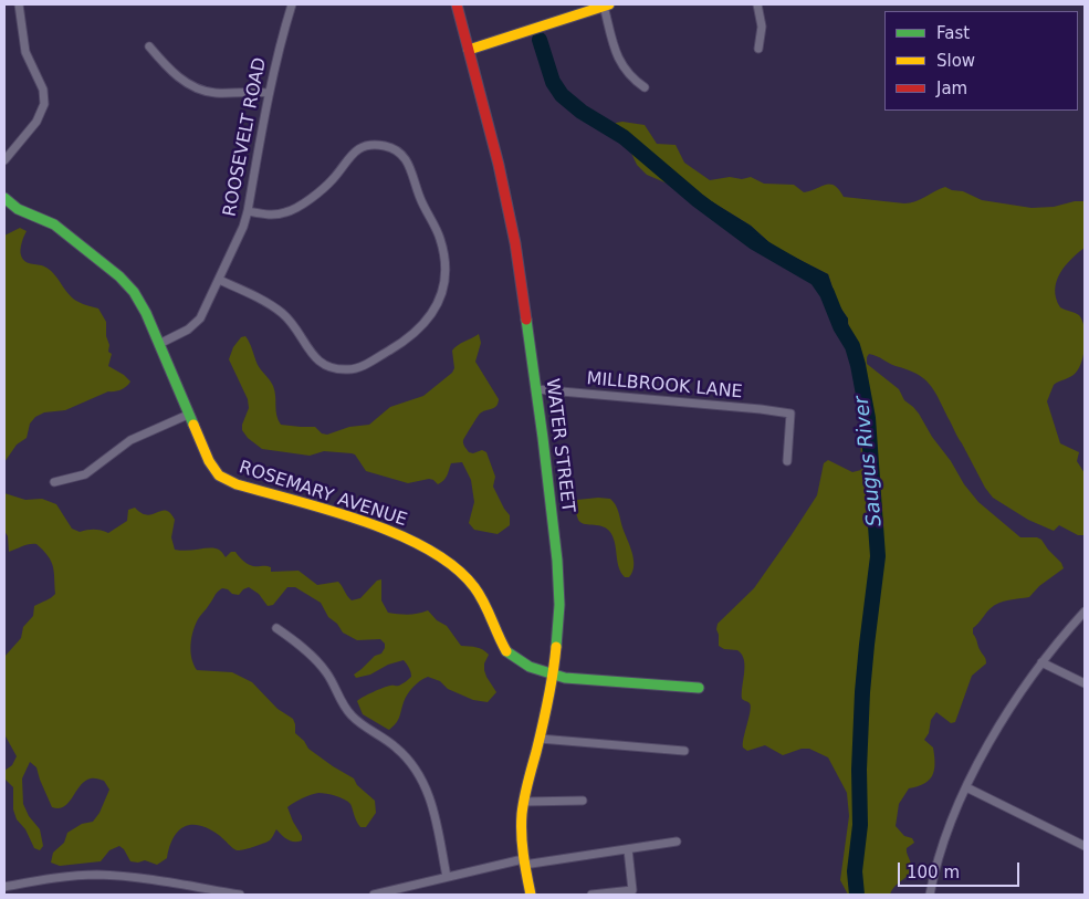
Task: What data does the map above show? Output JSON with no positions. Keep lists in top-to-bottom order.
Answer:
{
  "streets": {
    "main road": ["WATER STREET", "ROSEMARY AVENUE"],
    "street": ["ROOSEVELT ROAD", "MILLBROOK LANE"]
  },
  "crossings": [
    ["ROOSEVELT ROAD", "ROSEMARY AVENUE"],
    ["MILLBROOK LANE", "WATER STREET"],
    ["WATER STREET", "ROSEMARY AVENUE"]
  ],
  "water": ["Saugus River"],
  "legend": ["Fast", "Slow", "Jam"],
  "scale_bar": "100 m"
}
